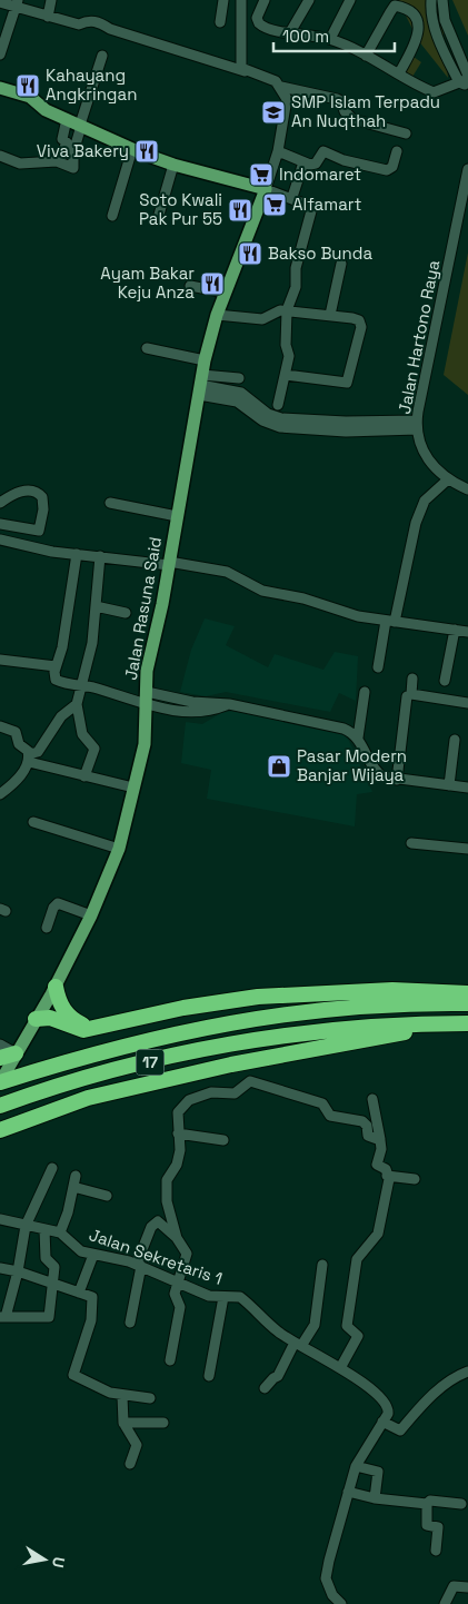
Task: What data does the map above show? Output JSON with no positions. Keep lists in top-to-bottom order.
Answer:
{
  "streets": {
    "highway": ["17"],
    "main road": ["Jalan Rasuna Said"],
    "street": ["Jalan Hartono Raya", "Jalan Sekretaris 1"]
  },
  "crossings": [
    ["Jalan Rasuna Said", "17"]
  ],
  "places": {
    "restaurant": [
      "Kahayang Angkringan",
      "Viva Bakery",
      "Soto Kwali Pak Pur 55",
      "Bakso Bunda",
      "Ayam Bakar Keju Anza"
    ],
    "school or university": ["SMP Islam Terpadu An Nuqthah"],
    "supermarket": ["Indomaret", "Alfamart"],
    "shop": ["Pasar Modern Banjar Wijaya"]
  },
  "scale_bar": "100 m",
  "north": "right"
}
